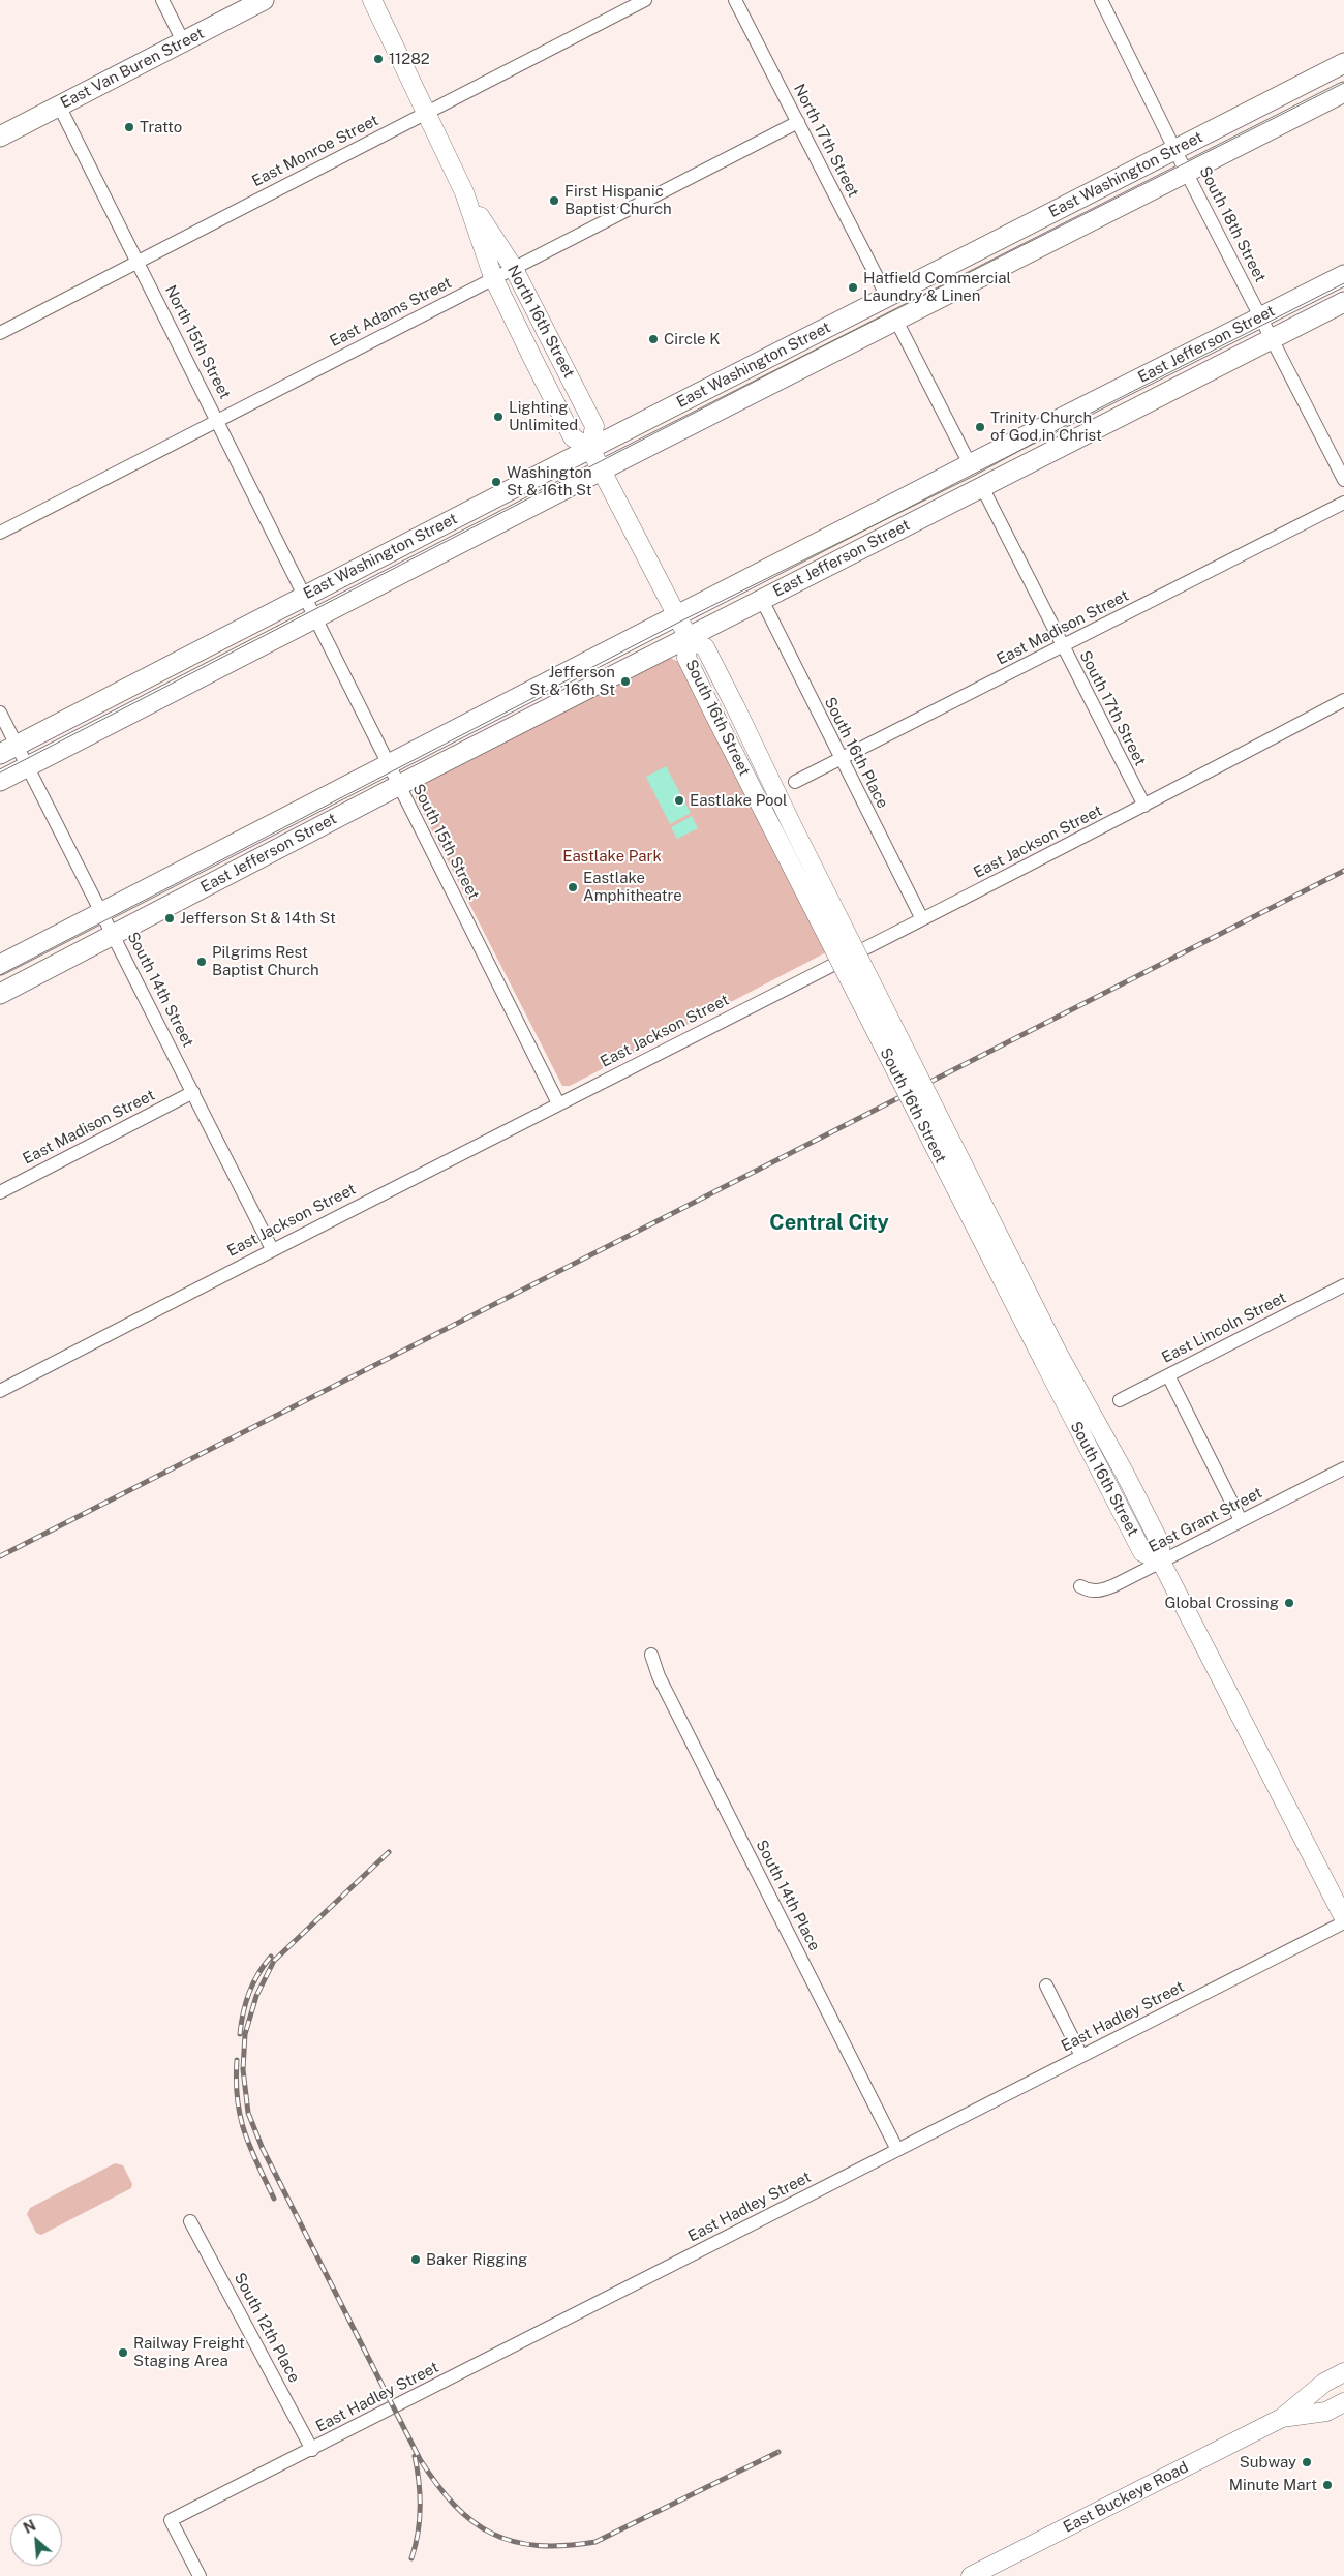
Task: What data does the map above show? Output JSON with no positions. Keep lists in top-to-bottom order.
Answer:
{
  "streets": {
    "main road": [
      "East Van Buren Street",
      "East Washington Street",
      "North 16th Street",
      "East Jefferson Street",
      "South 16th Street",
      "East Buckeye Road"
    ],
    "street": [
      "North 17th Street",
      "East Monroe Street",
      "South 18th Street",
      "East Adams Street",
      "North 15th Street",
      "East Madison Street",
      "South 17th Street",
      "South 16th Place",
      "South 15th Street",
      "East Jackson Street",
      "South 14th Street",
      "East Lincoln Street",
      "East Grant Street",
      "South 14th Place",
      "East Hadley Street",
      "South 12th Place"
    ]
  },
  "crossings": [
    ["East Van Buren Street", "North 15th Street"],
    ["North 17th Street", "East Washington Street"],
    ["North 17th Street", "East Adams Street"],
    ["East Monroe Street", "North 16th Street"],
    ["East Monroe Street", "North 15th Street"],
    ["East Washington Street", "South 18th Street"],
    ["East Washington Street", "North 16th Street"],
    ["East Washington Street", "North 15th Street"],
    ["East Washington Street", "South 16th Street"],
    ["East Washington Street", "South 15th Street"],
    ["East Washington Street", "South 14th Street"],
    ["South 18th Street", "East Jefferson Street"],
    ["East Adams Street", "North 16th Street"],
    ["East Adams Street", "North 15th Street"],
    ["North 16th Street", "South 16th Street"],
    ["North 15th Street", "South 15th Street"],
    ["East Jefferson Street", "South 17th Street"],
    ["East Jefferson Street", "South 16th Street"],
    ["East Jefferson Street", "South 16th Place"],
    ["East Jefferson Street", "South 15th Street"],
    ["East Jefferson Street", "South 14th Street"],
    ["East Madison Street", "South 17th Street"],
    ["East Madison Street", "South 16th Place"],
    ["East Madison Street", "South 14th Street"],
    ["South 17th Street", "East Jackson Street"],
    ["South 16th Street", "East Grant Street"],
    ["South 16th Place", "East Jackson Street"],
    ["South 15th Street", "East Jackson Street"],
    ["East Jackson Street", "South 14th Street"],
    ["South 14th Place", "East Hadley Street"],
    ["East Hadley Street", "South 12th Place"]
  ],
  "districts": ["Central City"],
  "parks": ["Eastlake Park"],
  "places": [
    "11282",
    "Tratto",
    "First Hispanic Baptist Church",
    "Hatfield Commercial Laundry & Linen",
    "Circle K",
    "Lighting Unlimited",
    "Trinity Church of God in Christ",
    "Washington St & 16th St",
    "Jefferson St & 16th St",
    "Eastlake Pool",
    "Eastlake Amphitheatre",
    "Jefferson St & 14th St",
    "Pilgrims Rest Baptist Church",
    "Global Crossing",
    "Baker Rigging",
    "Railway Freight Staging Area",
    "Subway",
    "Minute Mart"
  ],
  "north": "top left"
}
